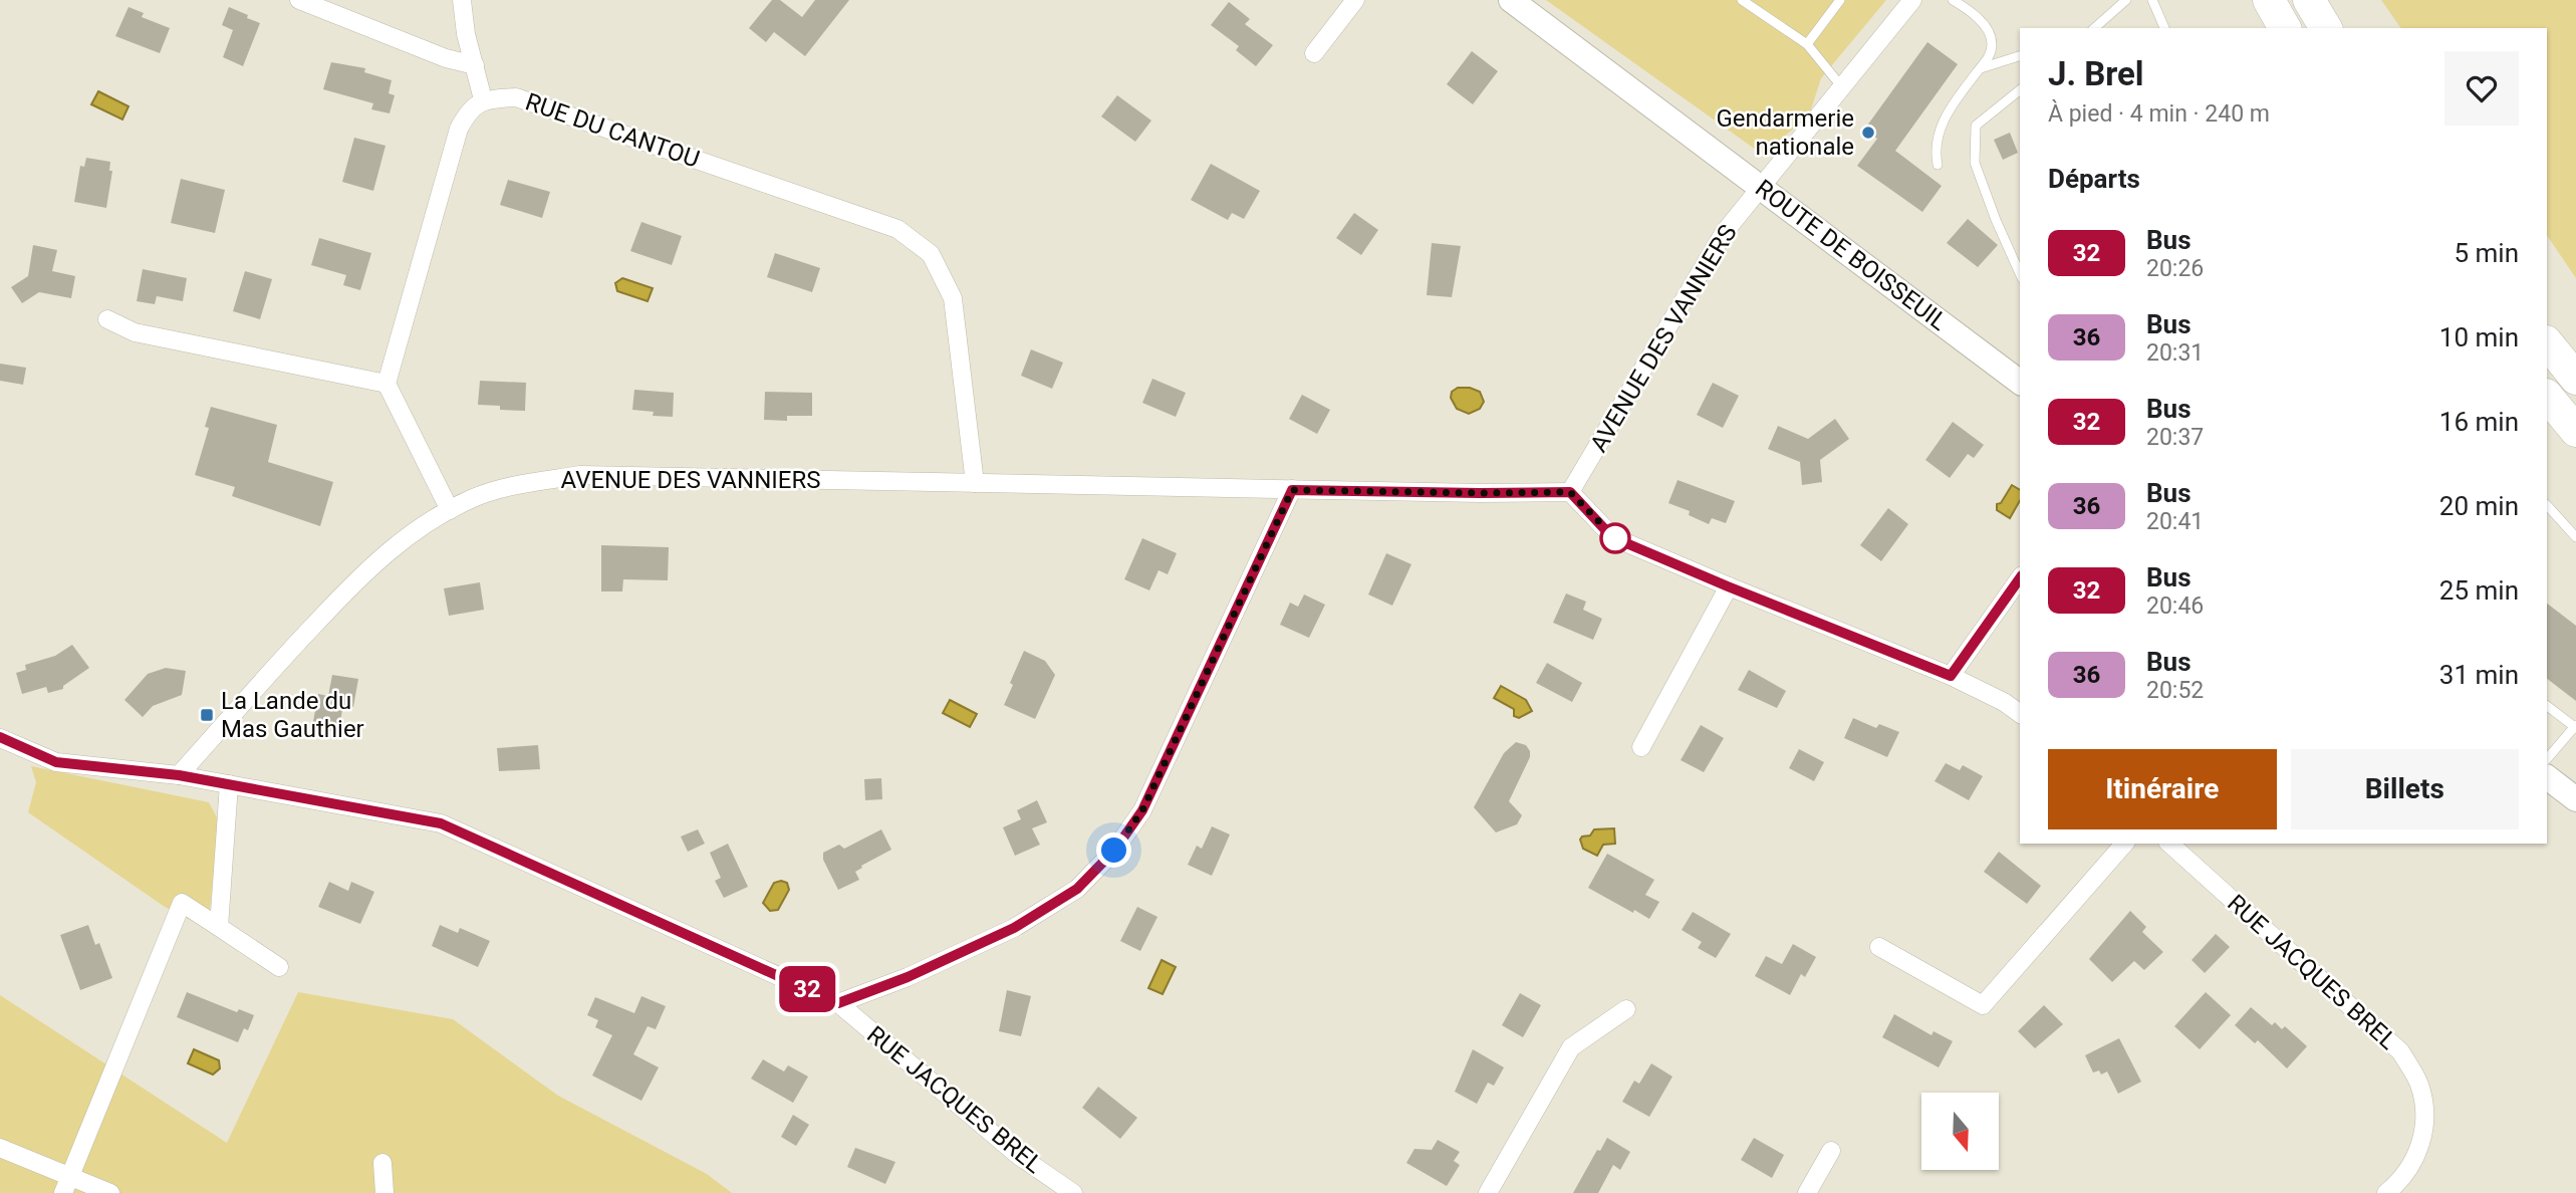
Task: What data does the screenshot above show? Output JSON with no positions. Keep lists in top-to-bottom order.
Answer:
{
  "streets": {
    "main road": ["ROUTE DE BOISSEUIL"],
    "street": ["RUE DU CANTOU", "AVENUE DES VANNIERS", "RUE JACQUES BREL"]
  },
  "crossings": [
    ["RUE DU CANTOU", "AVENUE DES VANNIERS"],
    ["ROUTE DE BOISSEUIL", "AVENUE DES VANNIERS"],
    ["AVENUE DES VANNIERS", "RUE JACQUES BREL"]
  ],
  "places": {
    "other": ["Gendarmerie nationale"],
    "transit": ["La Lande du Mas Gauthier"]
  },
  "lines": ["bus line 32"],
  "north": "bottom",
  "page": {
    "on_map": "32",
    "heading": [
      ["J. Brel", "À pied · 4 min · 240 m"],
      "Départs"
    ],
    "list": [
      {
        "mark": "32",
        "name": "Bus",
        "note": "20:26",
        "value": "5 min"
      },
      {
        "mark": "36",
        "name": "Bus",
        "note": "20:31",
        "value": "10 min"
      },
      {
        "mark": "32",
        "name": "Bus",
        "note": "20:37",
        "value": "16 min"
      },
      {
        "mark": "36",
        "name": "Bus",
        "note": "20:41",
        "value": "20 min"
      },
      {
        "mark": "32",
        "name": "Bus",
        "note": "20:46",
        "value": "25 min"
      },
      {
        "mark": "36",
        "name": "Bus",
        "note": "20:52",
        "value": "31 min"
      }
    ],
    "buttons": ["Itinéraire", "Billets"]
  }
}
